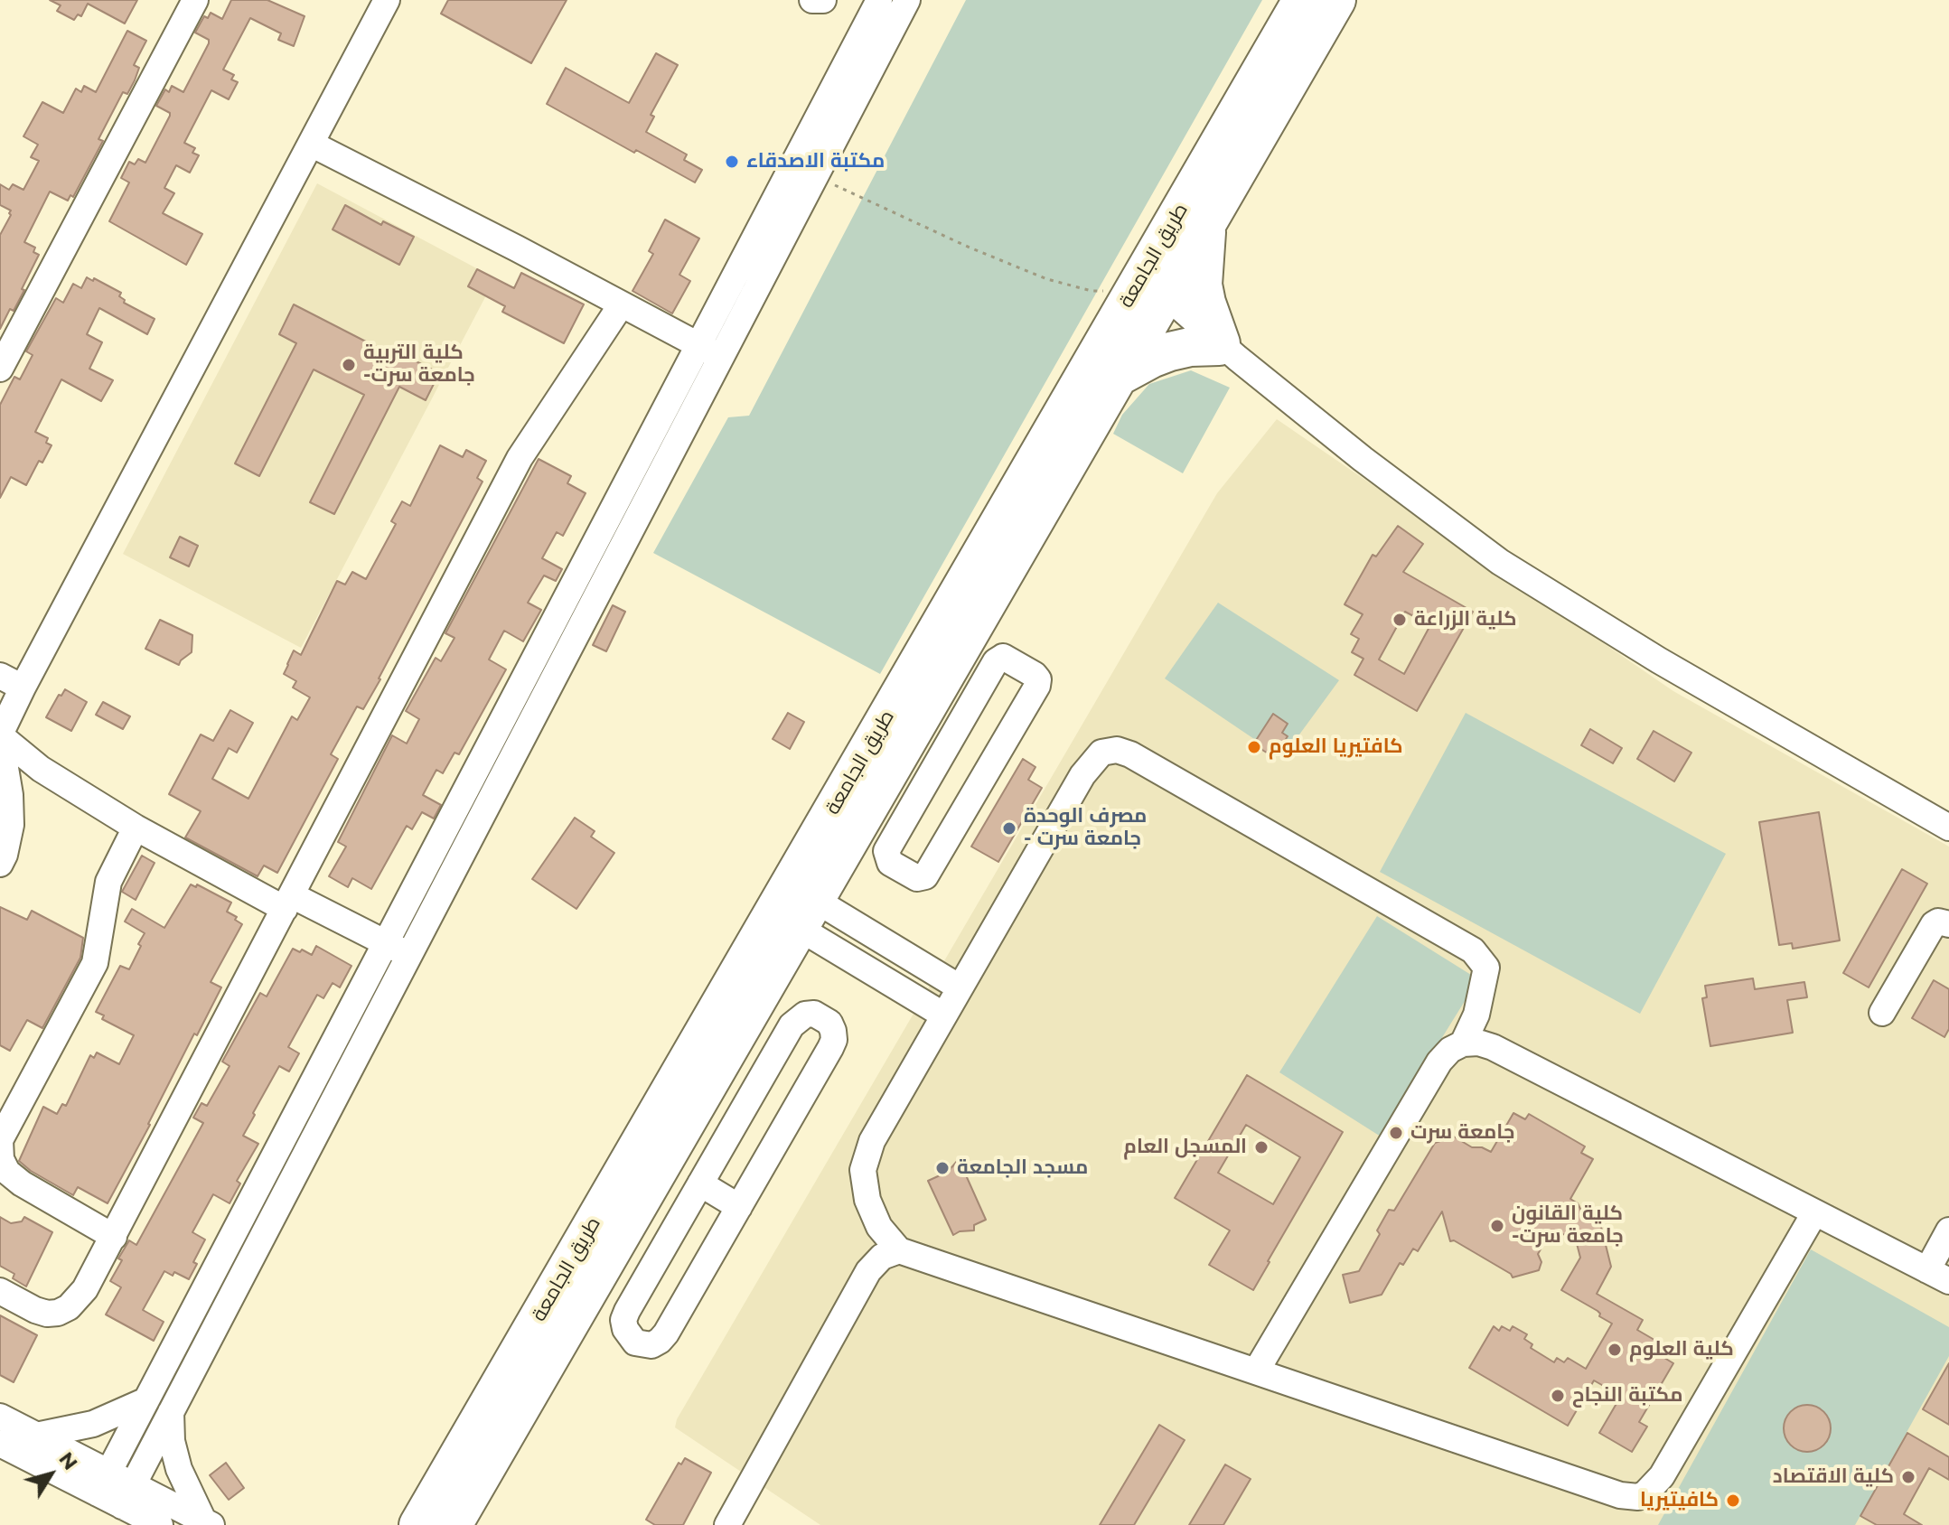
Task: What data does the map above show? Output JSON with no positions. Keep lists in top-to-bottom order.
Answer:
{
  "streets": {
    "highway": ["طريق الجامعة"]
  },
  "places": [
    "مكتبة الاصدقاء",
    "كلية التربية -جامعة سرت",
    "كلية الزراعة",
    "كافتيريا العلوم",
    "مصرف الوحدة - جامعة سرت",
    "جامعة سرت",
    "المسجل العام",
    "مسجد الجامعة",
    "كلية القانون -جامعة سرت",
    "كلية العلوم",
    "مكتبة النجاح",
    "كلية الاقتصاد",
    "كافيتيريا"
  ],
  "north": "top right"
}
